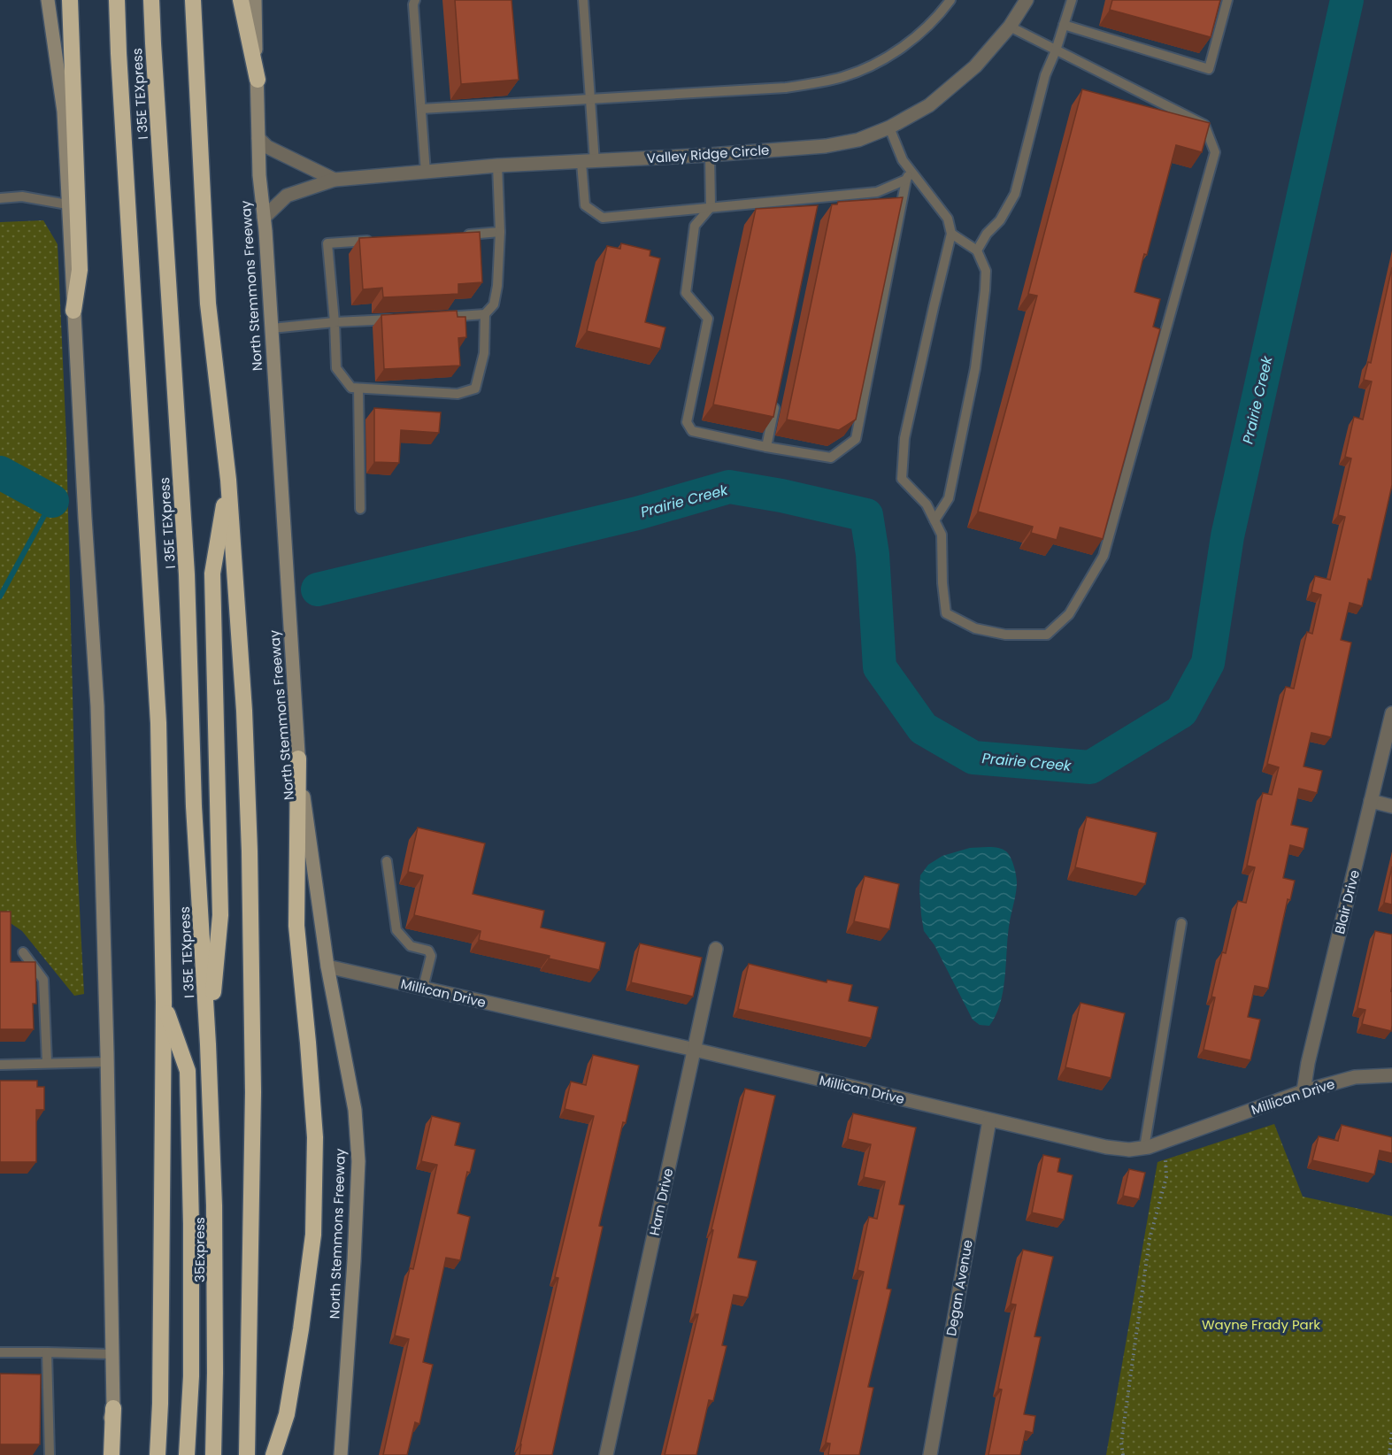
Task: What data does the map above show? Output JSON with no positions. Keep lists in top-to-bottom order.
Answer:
{
  "streets": {
    "highway": ["I 35E TEXpress", "35Express"],
    "main road": ["North Stemmons Freeway"],
    "street": [
      "Valley Ridge Circle",
      "Blair Drive",
      "Millican Drive",
      "Harn Drive",
      "Degan Avenue"
    ]
  },
  "crossings": [
    ["I 35E TEXpress", "35Express"],
    ["Valley Ridge Circle", "North Stemmons Freeway"],
    ["North Stemmons Freeway", "Millican Drive"],
    ["Blair Drive", "Millican Drive"],
    ["Millican Drive", "Harn Drive"],
    ["Millican Drive", "Degan Avenue"]
  ],
  "water": ["Prairie Creek"],
  "parks": ["Wayne Frady Park"]
}
